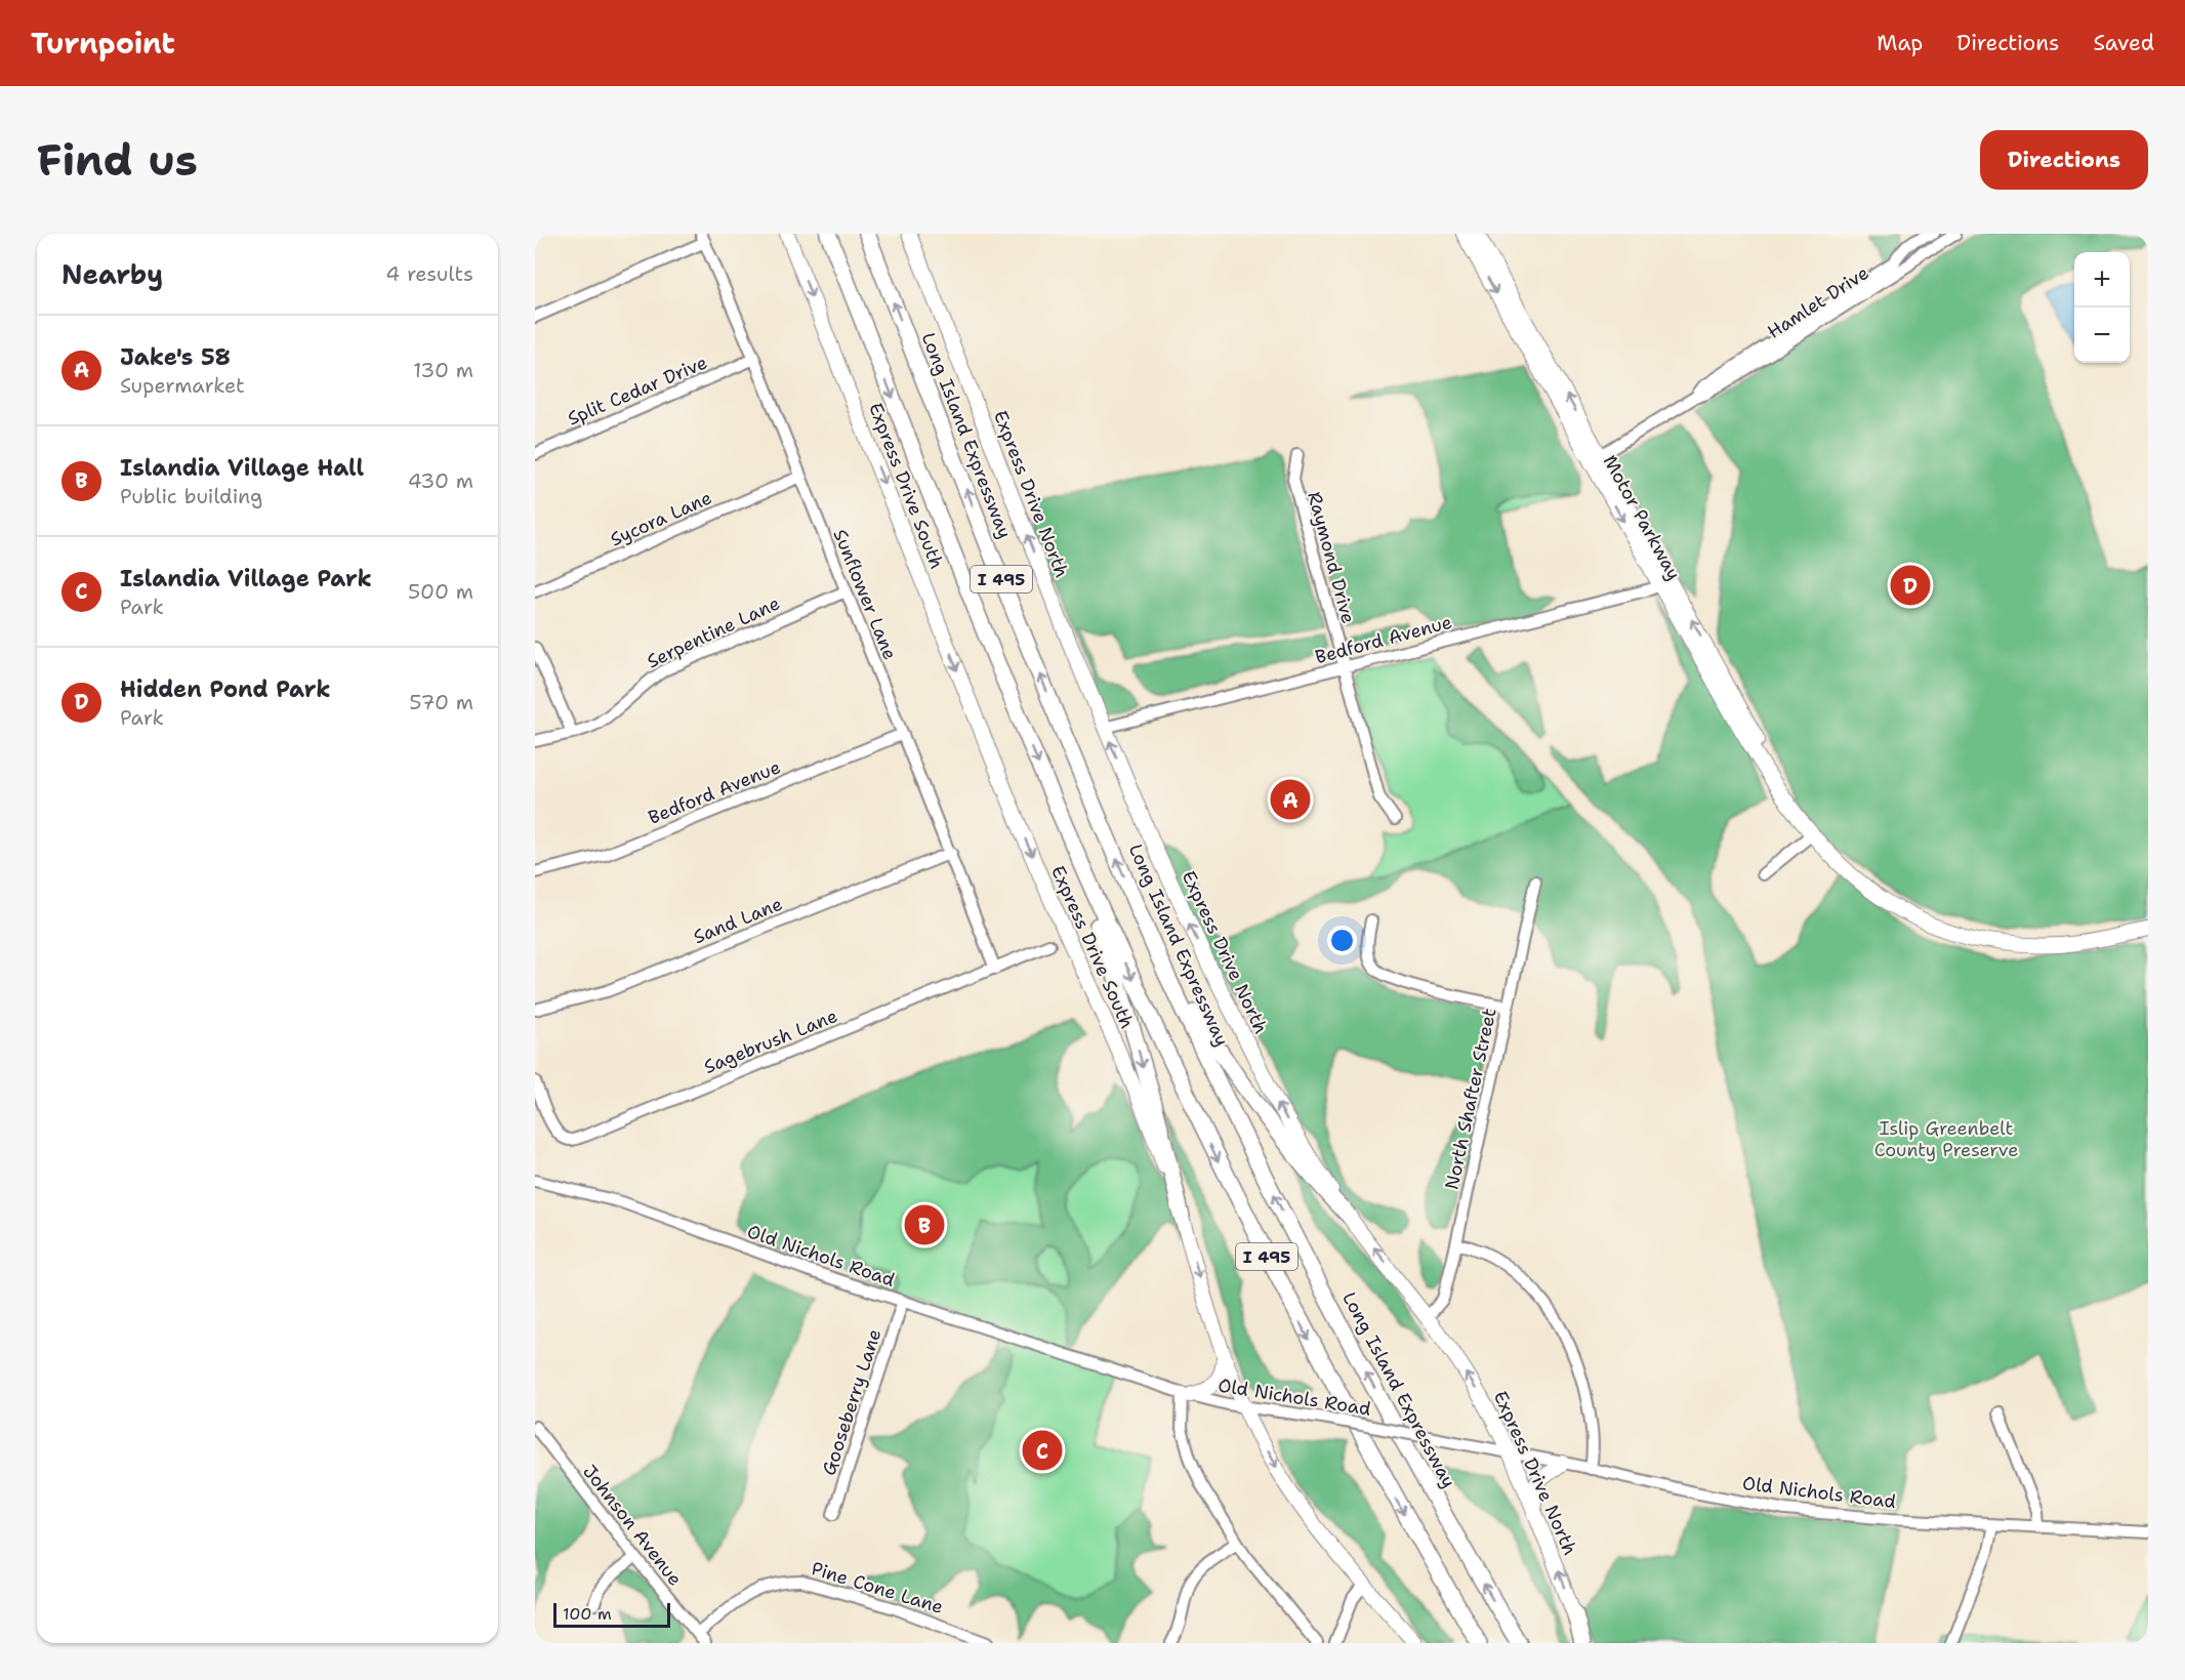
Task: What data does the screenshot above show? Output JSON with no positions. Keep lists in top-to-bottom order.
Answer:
{
  "streets": {
    "highway": ["Long Island Expressway", "I 495"],
    "main road": ["Express Drive South", "Express Drive North", "Motor Parkway"],
    "street": [
      "Hamlet Drive",
      "Split Cedar Drive",
      "Sycora Lane",
      "Raymond Drive",
      "Sunflower Lane",
      "Serpentine Lane",
      "Bedford Avenue",
      "Sand Lane",
      "Sagebrush Lane",
      "North Shafter Street",
      "Old Nichols Road",
      "Gooseberry Lane",
      "Johnson Avenue",
      "Pine Cone Lane"
    ]
  },
  "crossings": [
    ["Hamlet Drive", "Motor Parkway"],
    ["Split Cedar Drive", "Sunflower Lane"],
    ["Express Drive South", "Old Nichols Road"],
    ["Express Drive North", "Bedford Avenue"],
    ["Express Drive North", "North Shafter Street"],
    ["Express Drive North", "Old Nichols Road"],
    ["Motor Parkway", "Bedford Avenue"],
    ["Sycora Lane", "Sunflower Lane"],
    ["Raymond Drive", "Bedford Avenue"],
    ["Sunflower Lane", "Serpentine Lane"],
    ["Sunflower Lane", "Bedford Avenue"],
    ["Sunflower Lane", "Sand Lane"],
    ["Sunflower Lane", "Sagebrush Lane"],
    ["Old Nichols Road", "Gooseberry Lane"],
    ["Johnson Avenue", "Pine Cone Lane"]
  ],
  "one_way": ["Express Drive South", "Express Drive North"],
  "parks": ["Islip Greenbelt County Preserve"],
  "scale_bar": "100 m",
  "page": {
    "header": "Turnpoint",
    "nav": ["Map", "Directions", "Saved"],
    "buttons": "Directions",
    "title": "Find us",
    "heading": ["Nearby", "4 results"],
    "map_buttons": ["+", "−"],
    "list": [
      {
        "mark": "A",
        "name": "Jake's 58",
        "note": "Supermarket",
        "value": "130 m"
      },
      {
        "mark": "B",
        "name": "Islandia Village Hall",
        "note": "Public building",
        "value": "430 m"
      },
      {
        "mark": "C",
        "name": "Islandia Village Park",
        "note": "Park",
        "value": "500 m"
      },
      {
        "mark": "D",
        "name": "Hidden Pond Park",
        "note": "Park",
        "value": "570 m"
      }
    ],
    "pins": [
      "D",
      "A",
      "B",
      "C"
    ],
    "scale": "100 m"
  }
}
